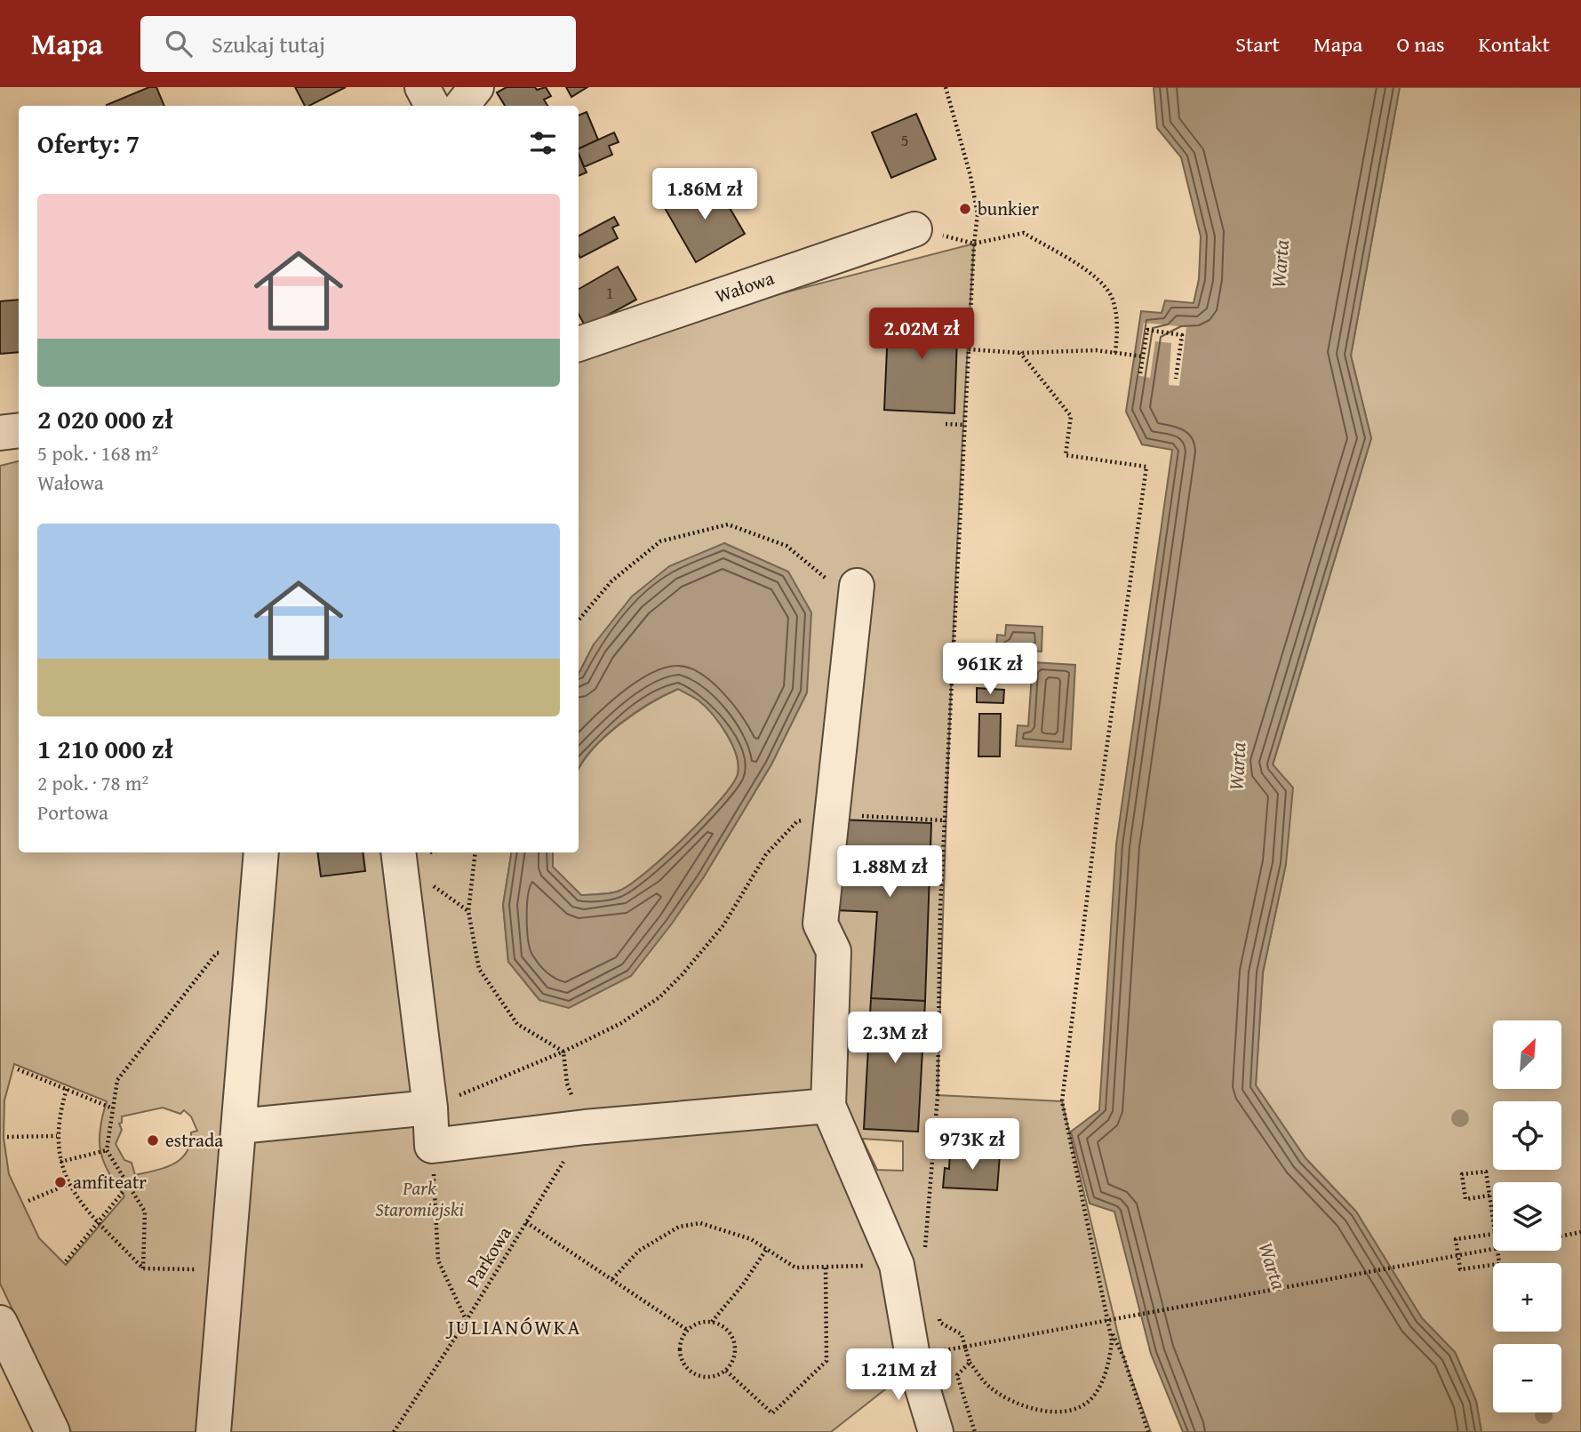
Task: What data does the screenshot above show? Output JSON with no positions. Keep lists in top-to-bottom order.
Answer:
{
  "streets": {
    "street": ["Wałowa"],
    "path": ["Parkowa"]
  },
  "districts": ["JULIANÓWKA"],
  "water": ["Warta"],
  "parks": ["Park Staromiejski"],
  "places": ["bunkier", "estrada", "amfiteatr"],
  "house_numbers": ["5", "1"],
  "north": "top right",
  "page": {
    "header": "Mapa",
    "search": "Szukaj tutaj",
    "nav": [
      "Start",
      "Mapa",
      "O nas",
      "Kontakt"
    ],
    "heading": "Oferty: 7",
    "price": [
      "1.86M zł",
      "2.02M zł",
      "961K zł",
      "1.88M zł",
      "2.3M zł",
      "973K zł",
      "1.21M zł"
    ],
    "list": [
      {
        "name": "2 020 000 zł",
        "note": "5 pok. · 168 m² · Wałowa"
      },
      {
        "name": "1 210 000 zł",
        "note": "2 pok. · 78 m² · Portowa"
      }
    ],
    "map_buttons": ["+", "−"]
  }
}
